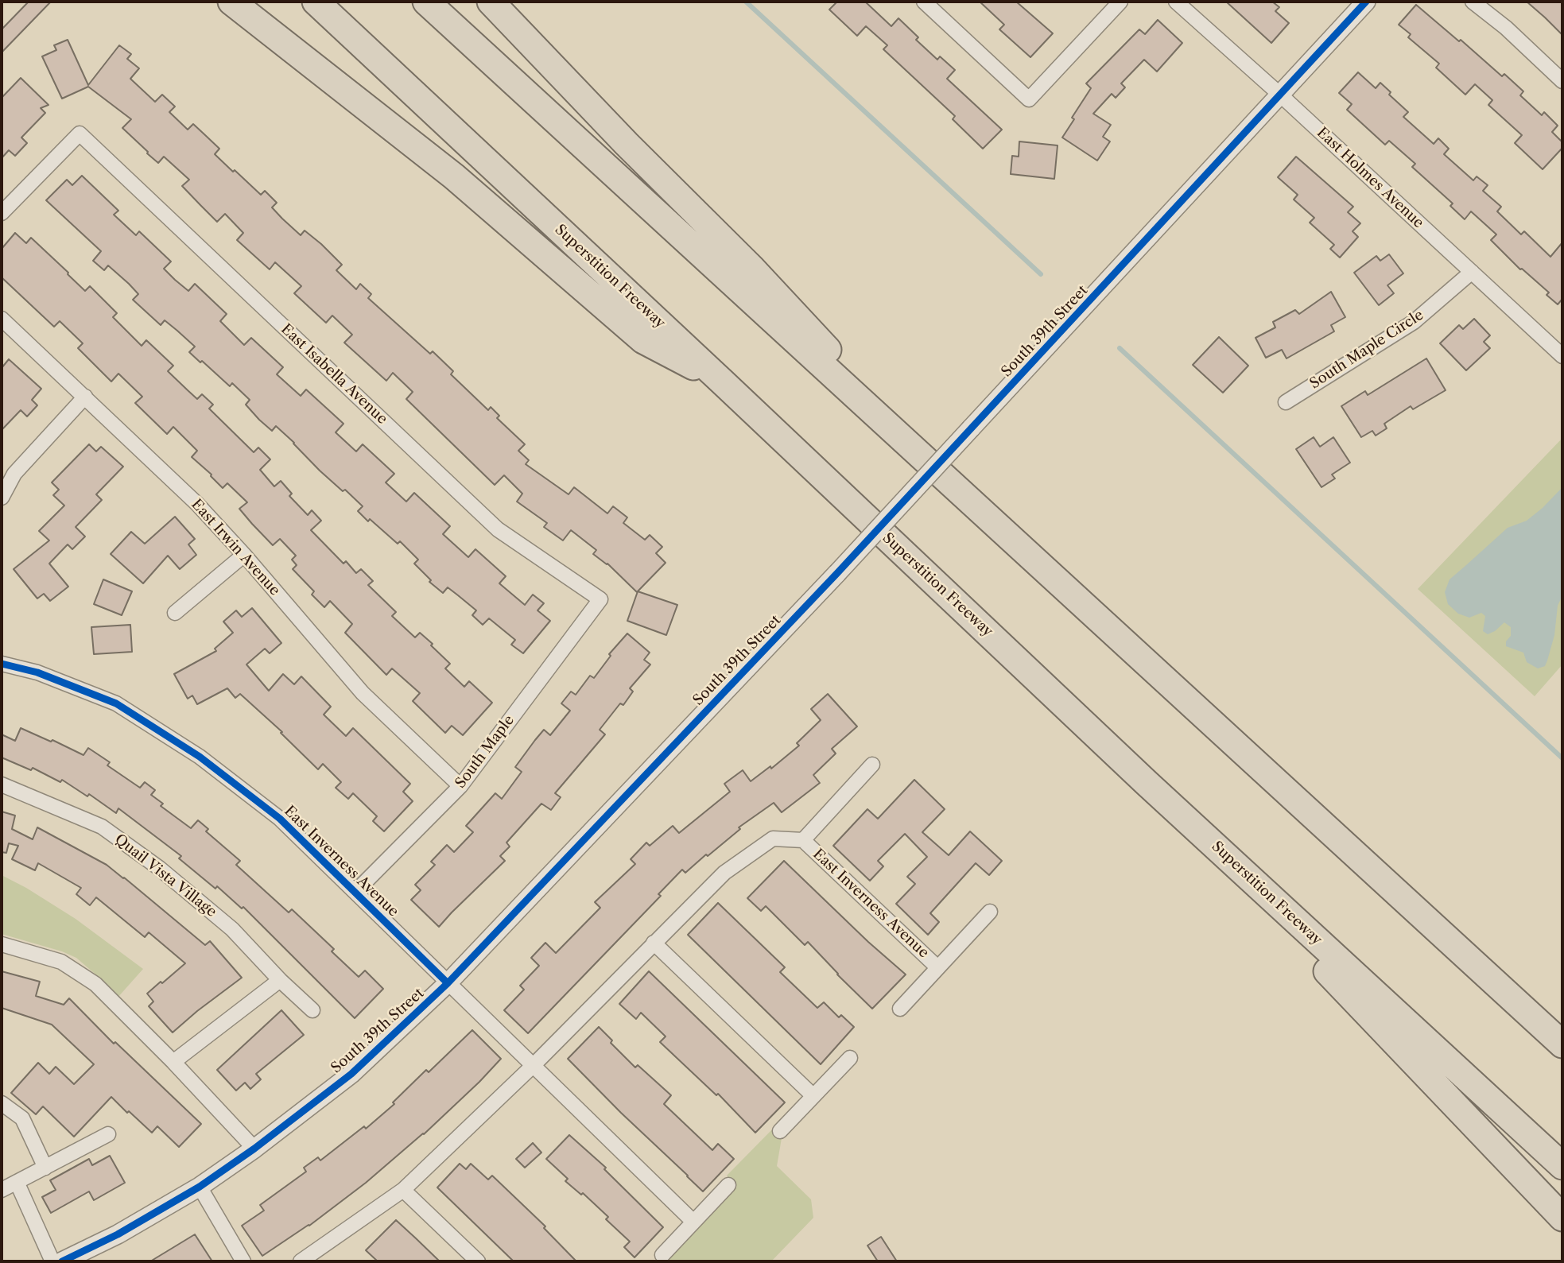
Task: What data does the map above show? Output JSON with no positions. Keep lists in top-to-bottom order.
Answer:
{
  "streets": {
    "highway": ["Superstition Freeway"],
    "street": [
      "East Holmes Avenue",
      "South 39th Street",
      "South Maple Circle",
      "East Isabella Avenue",
      "East Irwin Avenue",
      "South Maple",
      "East Inverness Avenue",
      "Quail Vista Village"
    ]
  },
  "crossings": [
    ["East Holmes Avenue", "South 39th Street"],
    ["East Holmes Avenue", "South Maple Circle"],
    ["South 39th Street", "East Inverness Avenue"],
    ["East Isabella Avenue", "South Maple"],
    ["East Irwin Avenue", "South Maple"],
    ["South Maple", "East Inverness Avenue"]
  ]
}
